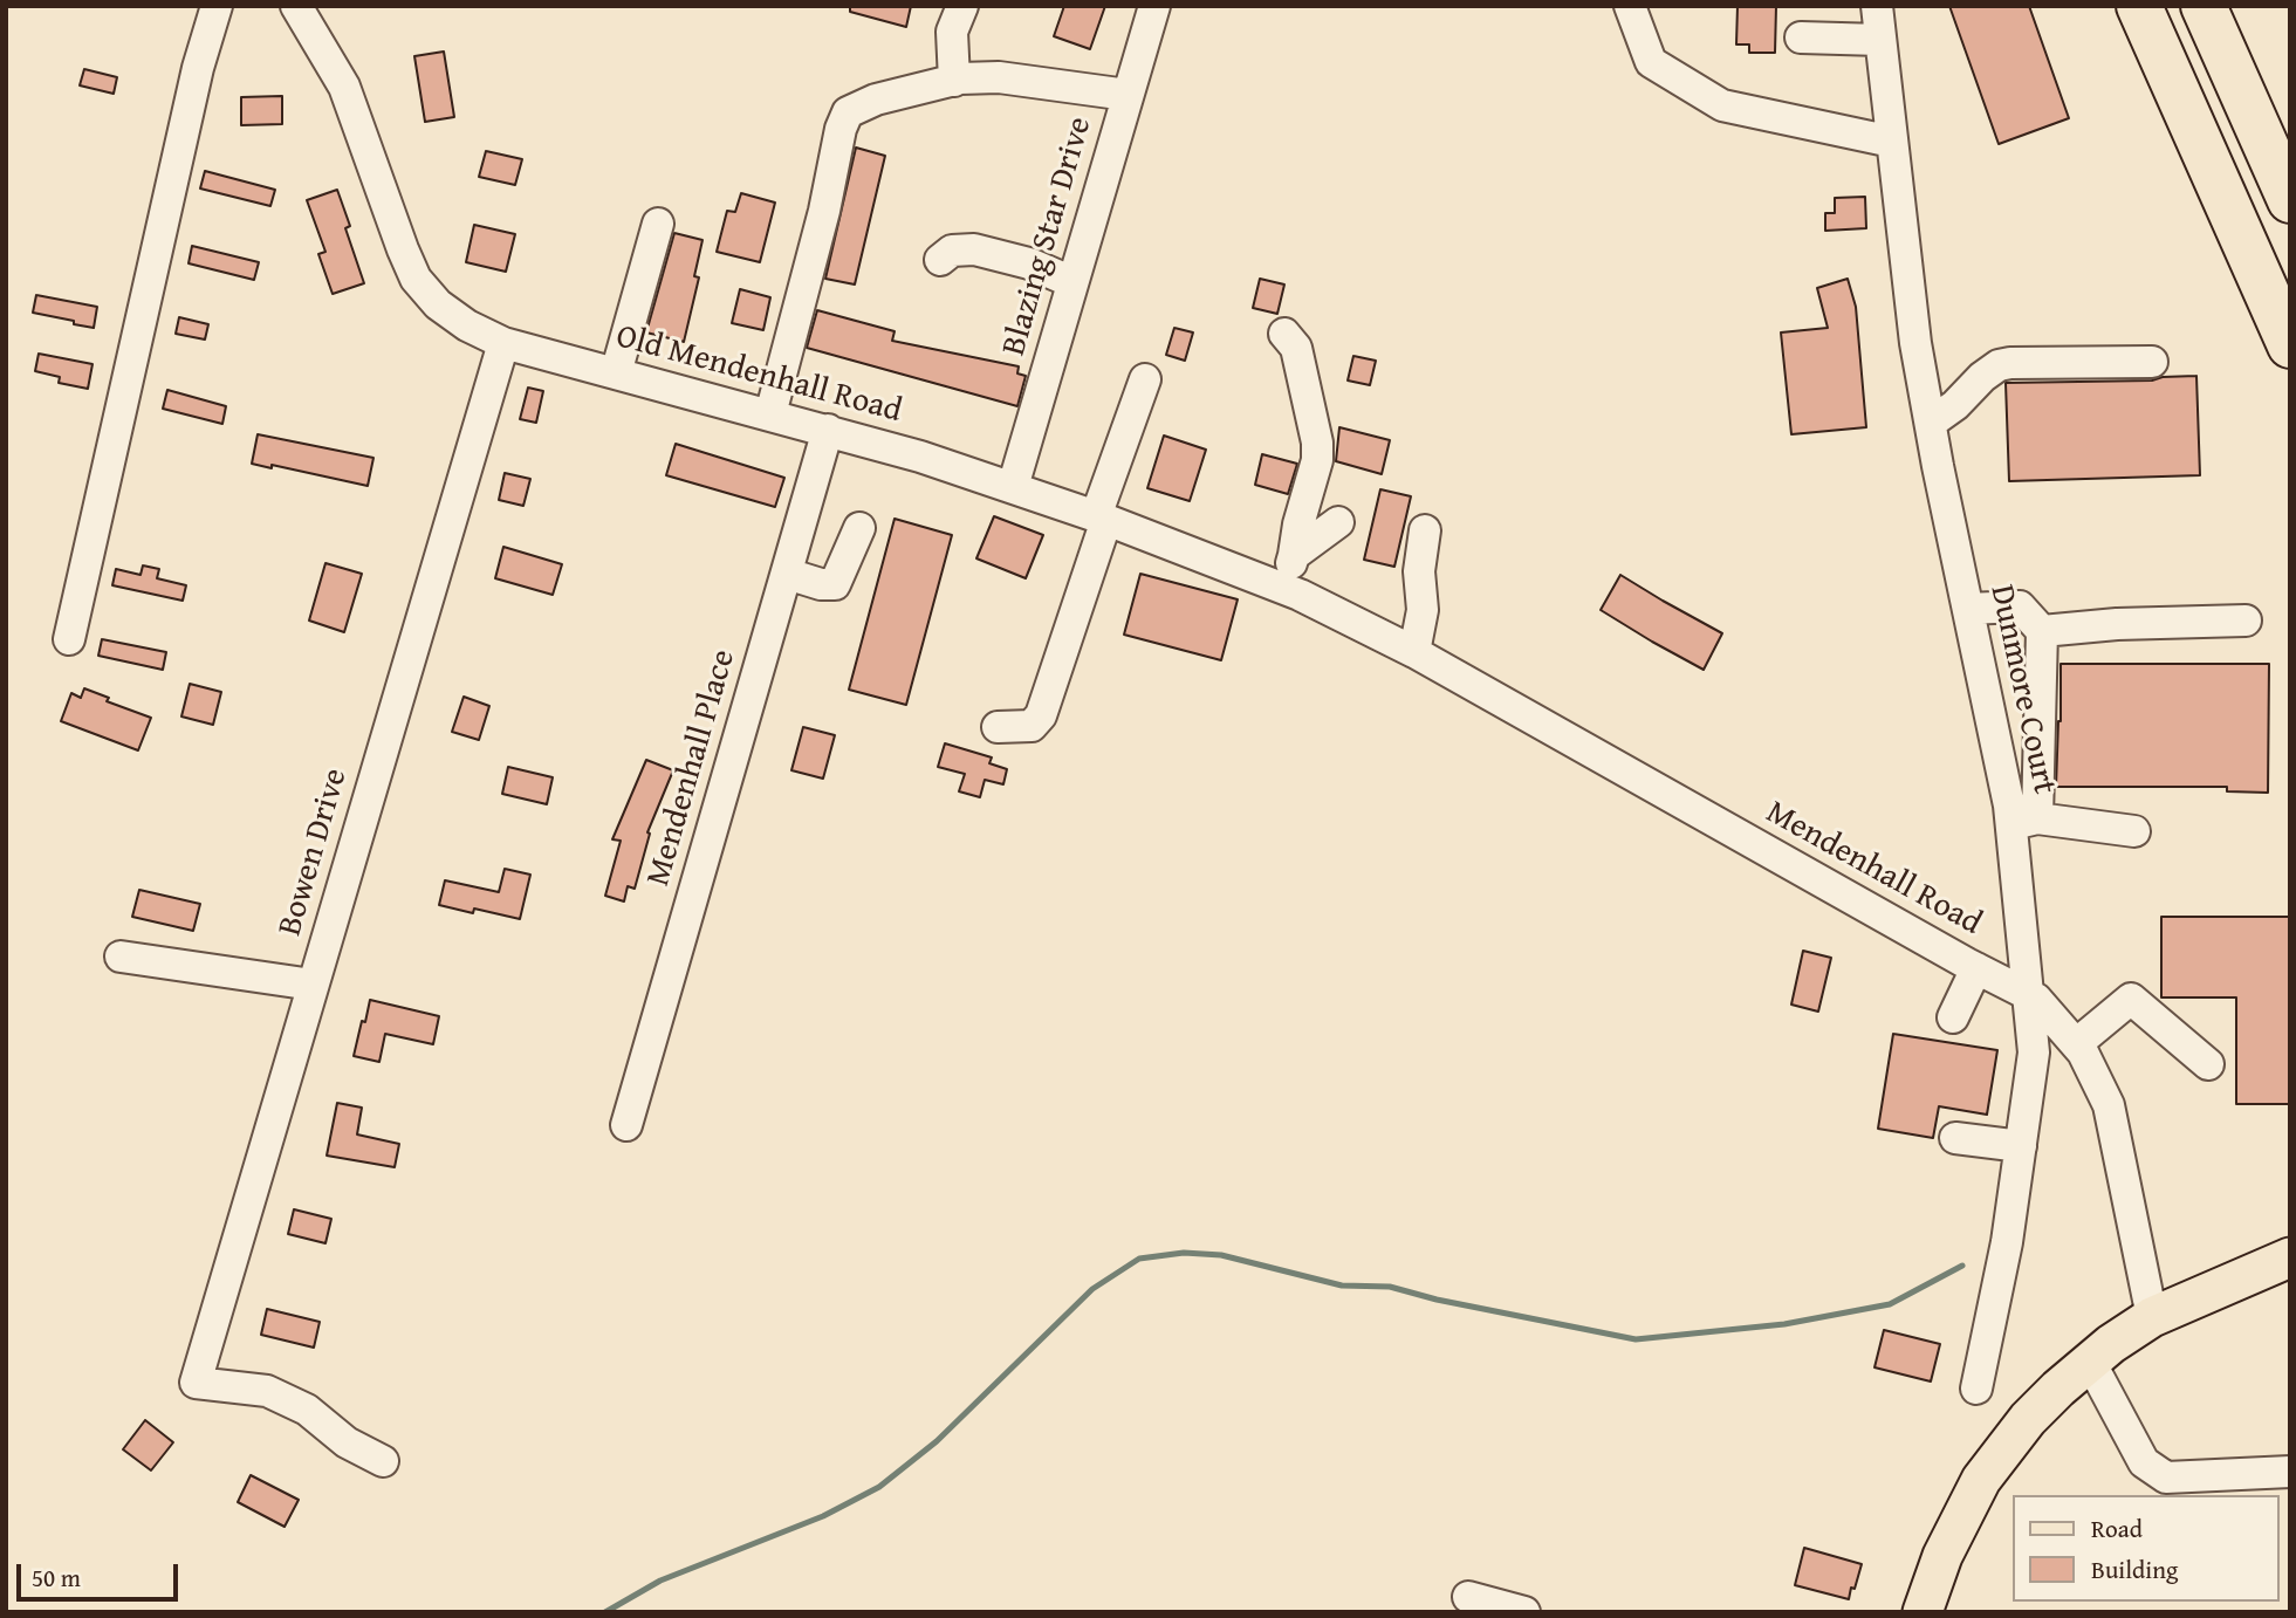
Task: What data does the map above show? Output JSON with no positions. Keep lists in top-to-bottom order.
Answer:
{
  "streets": {
    "street": [
      "Blazing Star Drive",
      "Old Mendenhall Road",
      "Dunmore Court",
      "Mendenhall Place",
      "Bowen Drive",
      "Mendenhall Road"
    ]
  },
  "crossings": [
    ["Blazing Star Drive", "Old Mendenhall Road"],
    ["Old Mendenhall Road", "Mendenhall Place"],
    ["Old Mendenhall Road", "Bowen Drive"],
    ["Old Mendenhall Road", "Mendenhall Road"],
    ["Dunmore Court", "Mendenhall Road"]
  ],
  "legend": ["Road", "Building"],
  "scale_bar": "50 m"
}
